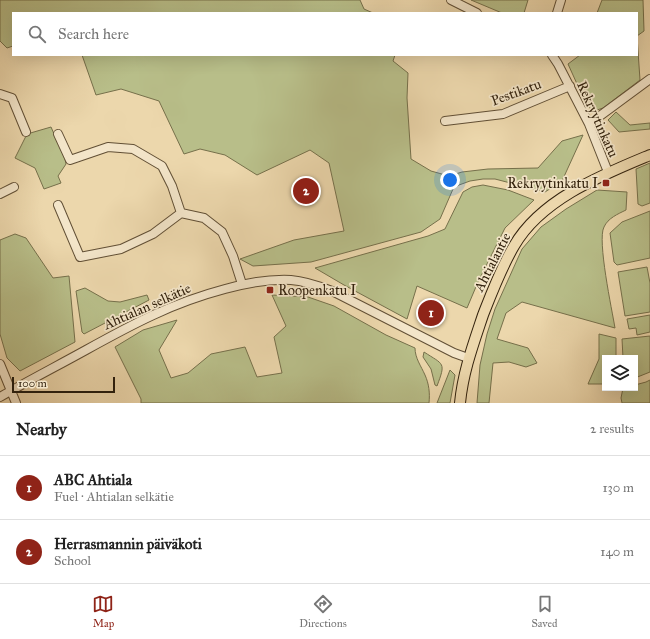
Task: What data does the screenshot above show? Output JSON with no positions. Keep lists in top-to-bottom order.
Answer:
{
  "streets": {
    "main road": ["Ahtialantie"],
    "street": ["Pestikatu", "Rekryytinkatu", "Ahtialan selkätie"]
  },
  "crossings": [
    ["Pestikatu", "Rekryytinkatu"],
    ["Rekryytinkatu", "Ahtialantie"],
    ["Ahtialantie", "Ahtialan selkätie"]
  ],
  "places": {
    "transit": ["Rekryytinkatu I", "Roopenkatu I"]
  },
  "scale_bar": "100 m",
  "page": {
    "search": "Search here",
    "pins": ["2", "1"],
    "scale": "100 m",
    "heading": ["Nearby", "2 results"],
    "list": [
      {
        "mark": "1",
        "name": "ABC Ahtiala",
        "note": "Fuel · Ahtialan selkätie",
        "value": "130 m"
      },
      {
        "mark": "2",
        "name": "Herrasmannin päiväkoti",
        "note": "School",
        "value": "140 m"
      }
    ],
    "nav": ["Map", "Directions", "Saved"]
  }
}
